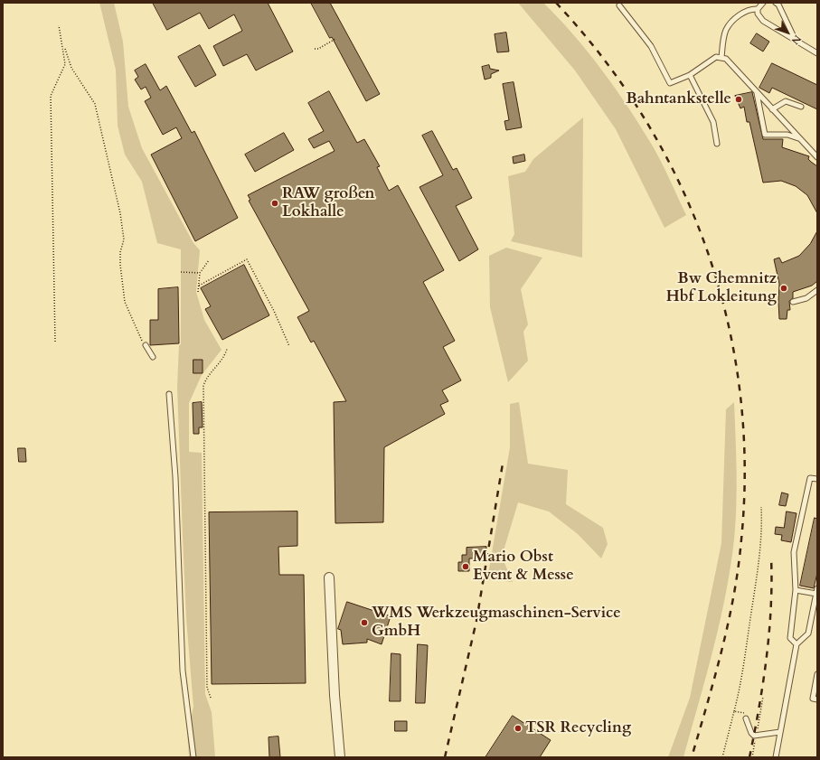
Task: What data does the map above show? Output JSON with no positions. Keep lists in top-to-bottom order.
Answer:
{
  "places": [
    "Bahntankstelle",
    "RAW großen Lokhalle",
    "Bw Chemnitz Hbf Lokleitung",
    "Mario Obst Event & Messe",
    "WMS Werkzeugmaschinen-Service GmbH",
    "TSR Recycling"
  ],
  "north": "bottom right"
}
